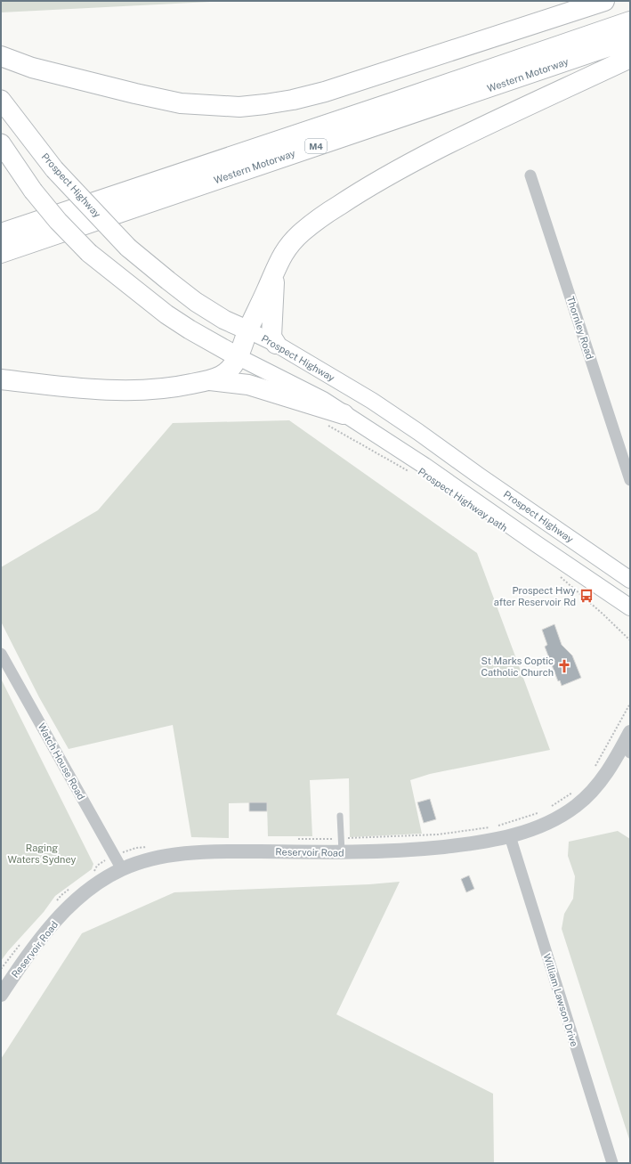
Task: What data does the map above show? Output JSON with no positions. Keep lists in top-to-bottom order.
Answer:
{
  "streets": {
    "highway": ["Western Motorway", "M4"],
    "main road": ["Prospect Highway"],
    "street": [
      "Thornley Road",
      "Watch House Road",
      "Reservoir Road",
      "William Lawson Drive"
    ],
    "path": ["Prospect Highway path"]
  },
  "crossings": [
    ["Watch House Road", "Reservoir Road"],
    ["Reservoir Road", "William Lawson Drive"]
  ],
  "parks": ["Raging Waters Sydney"],
  "places": {
    "bus stop": ["Prospect Hwy after Reservoir Rd"],
    "church": ["St Marks Coptic Catholic Church"]
  }
}
